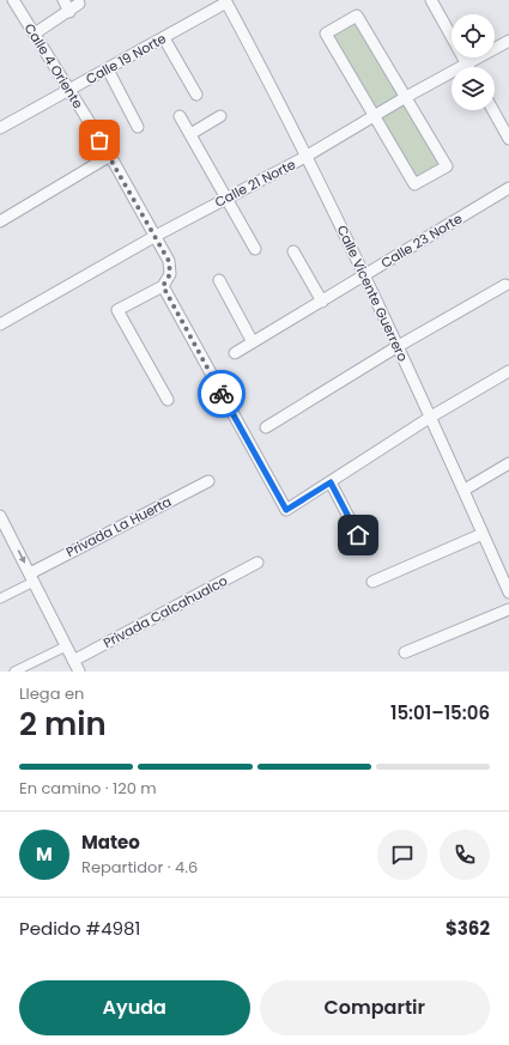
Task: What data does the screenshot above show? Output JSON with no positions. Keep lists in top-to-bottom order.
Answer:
{
  "streets": {
    "street": [
      "Calle 19 Norte",
      "Calle 4 Oriente",
      "Calle 21 Norte",
      "Calle 23 Norte",
      "Calle Vicente Guerrero",
      "Privada La Huerta",
      "Privada Calcahualco"
    ]
  },
  "crossings": [
    ["Calle 19 Norte", "Calle 4 Oriente"],
    ["Calle 19 Norte", "Calle Vicente Guerrero"],
    ["Calle 4 Oriente", "Calle 21 Norte"],
    ["Calle 21 Norte", "Calle Vicente Guerrero"],
    ["Calle 23 Norte", "Calle Vicente Guerrero"]
  ],
  "page": {
    "heading": ["2 min", "Llega en", "15:01–15:06"],
    "panel": [
      "Mateo",
      "Repartidor · 4.6",
      "Pedido #4981",
      "$362"
    ],
    "bar": "En camino · 120 m",
    "round": "M",
    "buttons": ["Ayuda", "Compartir"]
  }
}
